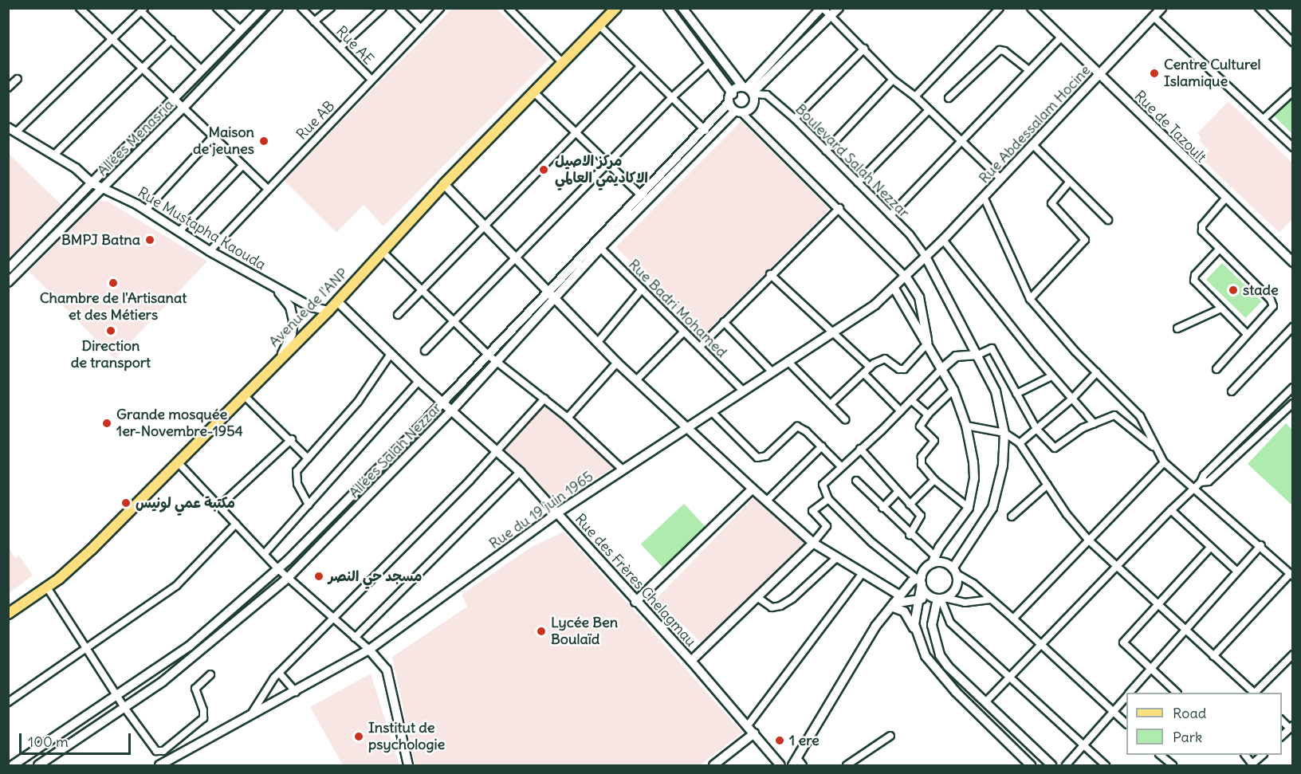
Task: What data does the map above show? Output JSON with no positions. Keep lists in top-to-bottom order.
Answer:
{
  "streets": {
    "main road": [
      "Rue Abdessalam Hocine",
      "Rue de Tazoult",
      "Allées Menasria",
      "Rue Mustapha Kaouda",
      "Avenue de l'ANP",
      "Allées Salah Nezzar",
      "Rue du 19 juin 1965",
      "Rue des Frères Chelagmau"
    ],
    "street": [
      "Rue AE",
      "Rue AB",
      "Boulevard Salah Nezzar",
      "Rue Badri Mohamed"
    ]
  },
  "crossings": [
    ["Rue AE", "Rue AB"],
    ["Rue AB", "Rue Mustapha Kaouda"],
    ["Rue Abdessalam Hocine", "Rue de Tazoult"],
    ["Rue Abdessalam Hocine", "Boulevard Salah Nezzar"],
    ["Rue Abdessalam Hocine", "Rue du 19 juin 1965"],
    ["Allées Menasria", "Rue Mustapha Kaouda"],
    ["Boulevard Salah Nezzar", "Allées Salah Nezzar"],
    ["Boulevard Salah Nezzar", "Rue du 19 juin 1965"],
    ["Avenue de l'ANP", "Rue des Frères Chelagmau"],
    ["Rue Badri Mohamed", "Allées Salah Nezzar"],
    ["Rue Badri Mohamed", "Rue du 19 juin 1965"],
    ["Allées Salah Nezzar", "Rue des Frères Chelagmau"],
    ["Rue du 19 juin 1965", "Rue des Frères Chelagmau"]
  ],
  "places": [
    "Centre Culturel Islamique",
    "Maison de jeunes",
    "مركز الاصيل الاكاديمي العالمي",
    "BMPJ Batna",
    "Chambre de l'Artisanat et des Métiers",
    "stade",
    "Direction de transport",
    "Grande mosquée 1er-Novembre-1954",
    "مكتبة عمي لونيس",
    "مسجد حي النصر",
    "Lycée Ben Boulaïd",
    "Institut de psychologie",
    "1 ere"
  ],
  "legend": ["Road", "Park"],
  "scale_bar": "100 m"
}
